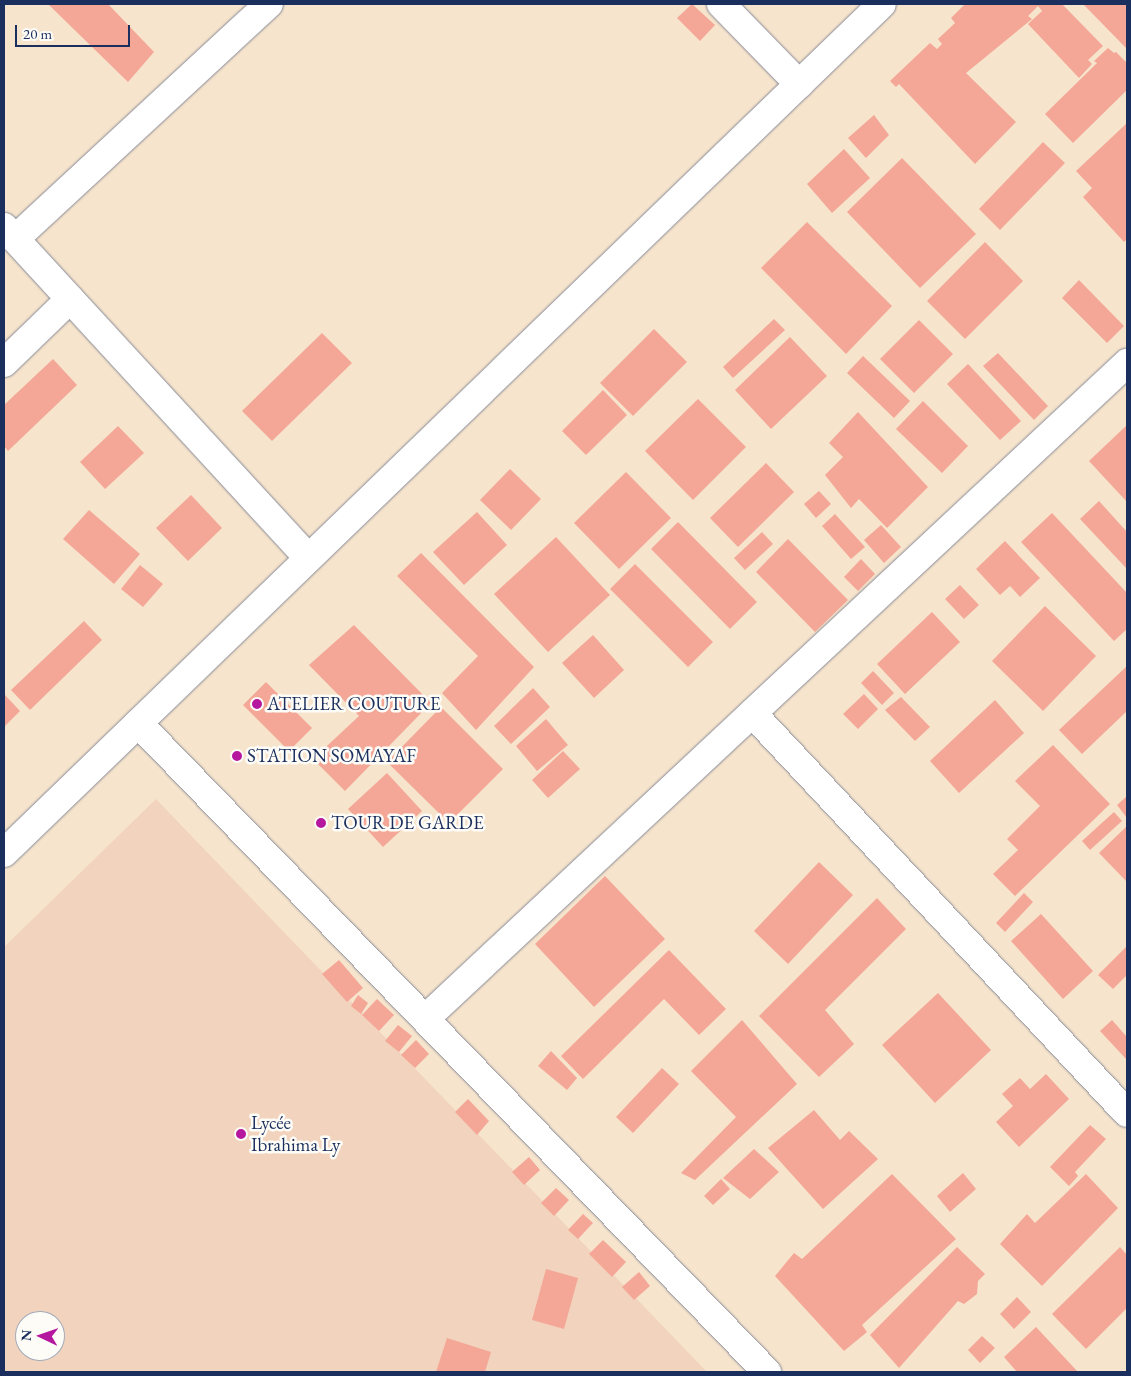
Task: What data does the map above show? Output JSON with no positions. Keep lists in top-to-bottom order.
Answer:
{
  "places": [
    "ATELIER COUTURE",
    "STATION SOMAYAF",
    "TOUR DE GARDE",
    "Lycée Ibrahima Ly"
  ],
  "scale_bar": "20 m",
  "north": "left"
}
